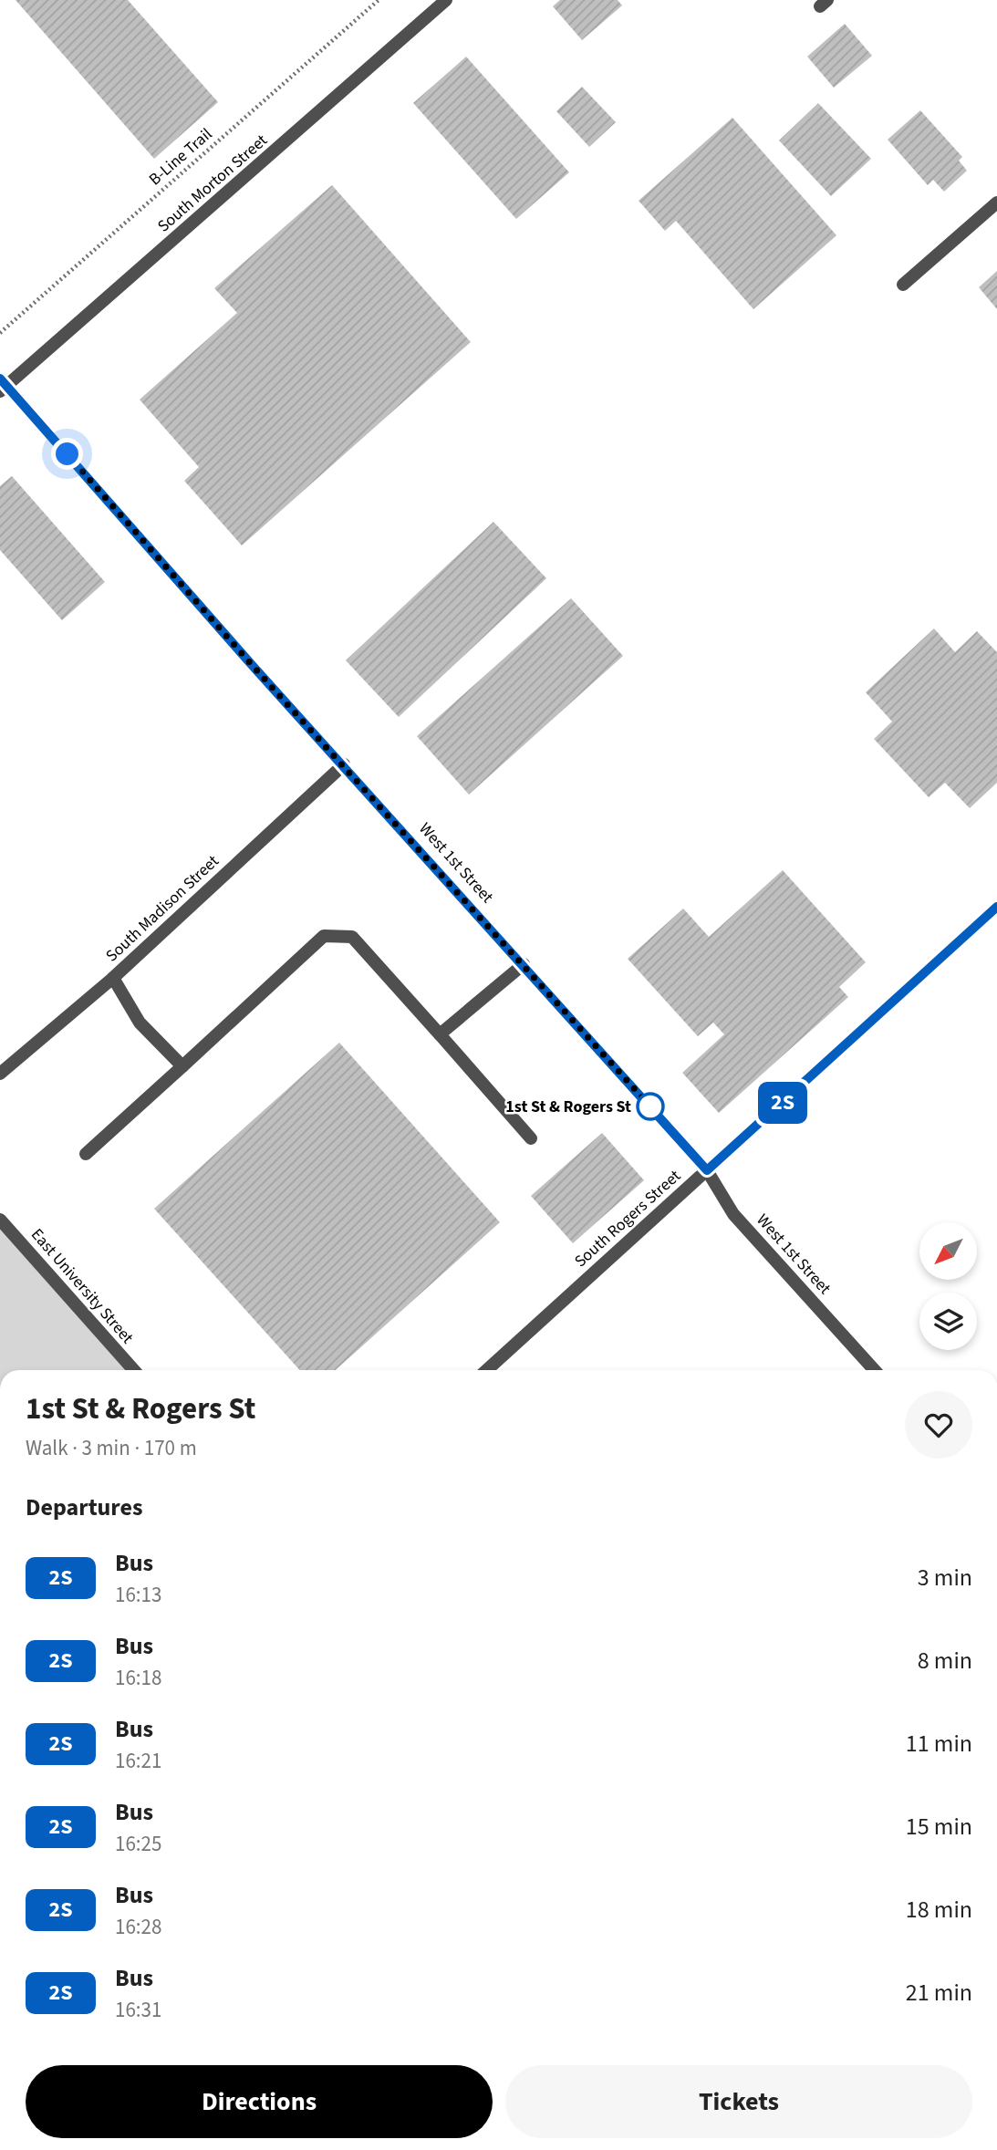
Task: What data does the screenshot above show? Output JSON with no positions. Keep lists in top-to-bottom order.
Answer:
{
  "streets": {
    "street": [
      "South Morton Street",
      "West 1st Street",
      "South Madison Street",
      "South Rogers Street",
      "East University Street"
    ],
    "path": ["B-Line Trail"]
  },
  "crossings": [
    ["South Morton Street", "West 1st Street"],
    ["West 1st Street", "South Madison Street"],
    ["West 1st Street", "South Rogers Street"]
  ],
  "places": ["1st St & Rogers St"],
  "lines": ["bus line 2S"],
  "north": "bottom left",
  "page": {
    "on_map": "2S",
    "heading": [
      ["1st St & Rogers St", "Walk · 3 min · 170 m"],
      "Departures"
    ],
    "list": [
      {
        "mark": "2S",
        "name": "Bus",
        "note": "16:13",
        "value": "3 min"
      },
      {
        "mark": "2S",
        "name": "Bus",
        "note": "16:18",
        "value": "8 min"
      },
      {
        "mark": "2S",
        "name": "Bus",
        "note": "16:21",
        "value": "11 min"
      },
      {
        "mark": "2S",
        "name": "Bus",
        "note": "16:25",
        "value": "15 min"
      },
      {
        "mark": "2S",
        "name": "Bus",
        "note": "16:28",
        "value": "18 min"
      },
      {
        "mark": "2S",
        "name": "Bus",
        "note": "16:31",
        "value": "21 min"
      }
    ],
    "buttons": ["Directions", "Tickets"]
  }
}
